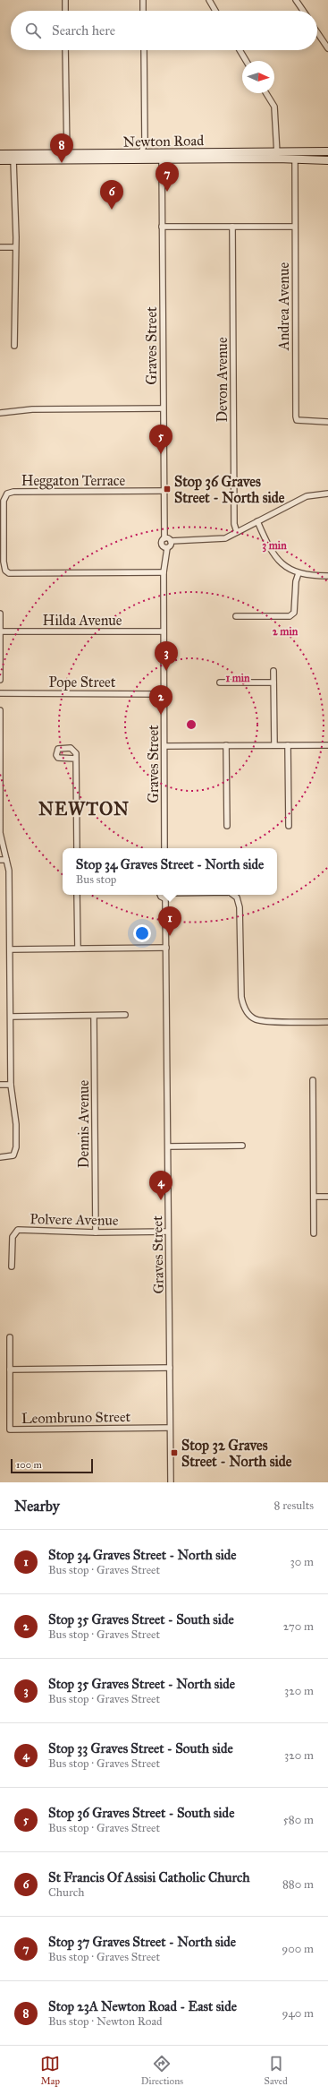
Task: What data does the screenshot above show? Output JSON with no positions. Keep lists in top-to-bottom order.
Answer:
{
  "streets": {
    "main road": ["Newton Road"],
    "street": [
      "Andrea Avenue",
      "Graves Street",
      "Devon Avenue",
      "Heggaton Terrace",
      "Hilda Avenue",
      "Pope Street",
      "Dennis Avenue",
      "Polvere Avenue",
      "Leombruno Street"
    ]
  },
  "crossings": [
    ["Newton Road", "Andrea Avenue"],
    ["Newton Road", "Graves Street"],
    ["Graves Street", "Heggaton Terrace"],
    ["Graves Street", "Hilda Avenue"],
    ["Graves Street", "Pope Street"],
    ["Graves Street", "Polvere Avenue"],
    ["Graves Street", "Leombruno Street"],
    ["Dennis Avenue", "Polvere Avenue"]
  ],
  "districts": ["NEWTON"],
  "places": {
    "transit": ["Stop 36 Graves Street - North side", "Stop 32 Graves Street - North side"]
  },
  "scale_bar": "100 m",
  "north": "right",
  "page": {
    "search": "Search here",
    "pins": [
      "8",
      "7",
      "6",
      "5",
      "3",
      "2",
      "1",
      "4"
    ],
    "popup": ["Stop 34 Graves Street - North side", "Bus stop"],
    "scale": "100 m",
    "heading": ["Nearby", "8 results"],
    "list": [
      {
        "mark": "1",
        "name": "Stop 34 Graves Street - North side",
        "note": "Bus stop · Graves Street",
        "value": "30 m"
      },
      {
        "mark": "2",
        "name": "Stop 35 Graves Street - South side",
        "note": "Bus stop · Graves Street",
        "value": "270 m"
      },
      {
        "mark": "3",
        "name": "Stop 35 Graves Street - North side",
        "note": "Bus stop · Graves Street",
        "value": "320 m"
      },
      {
        "mark": "4",
        "name": "Stop 33 Graves Street - South side",
        "note": "Bus stop · Graves Street",
        "value": "320 m"
      },
      {
        "mark": "5",
        "name": "Stop 36 Graves Street - South side",
        "note": "Bus stop · Graves Street",
        "value": "580 m"
      },
      {
        "mark": "6",
        "name": "St Francis Of Assisi Catholic Church",
        "note": "Church",
        "value": "880 m"
      },
      {
        "mark": "7",
        "name": "Stop 37 Graves Street - North side",
        "note": "Bus stop · Graves Street",
        "value": "900 m"
      },
      {
        "mark": "8",
        "name": "Stop 23A Newton Road - East side",
        "note": "Bus stop · Newton Road",
        "value": "940 m"
      }
    ],
    "nav": ["Map", "Directions", "Saved"]
  },
  "rings": ["3 min", "2 min", "1 min"]
}
